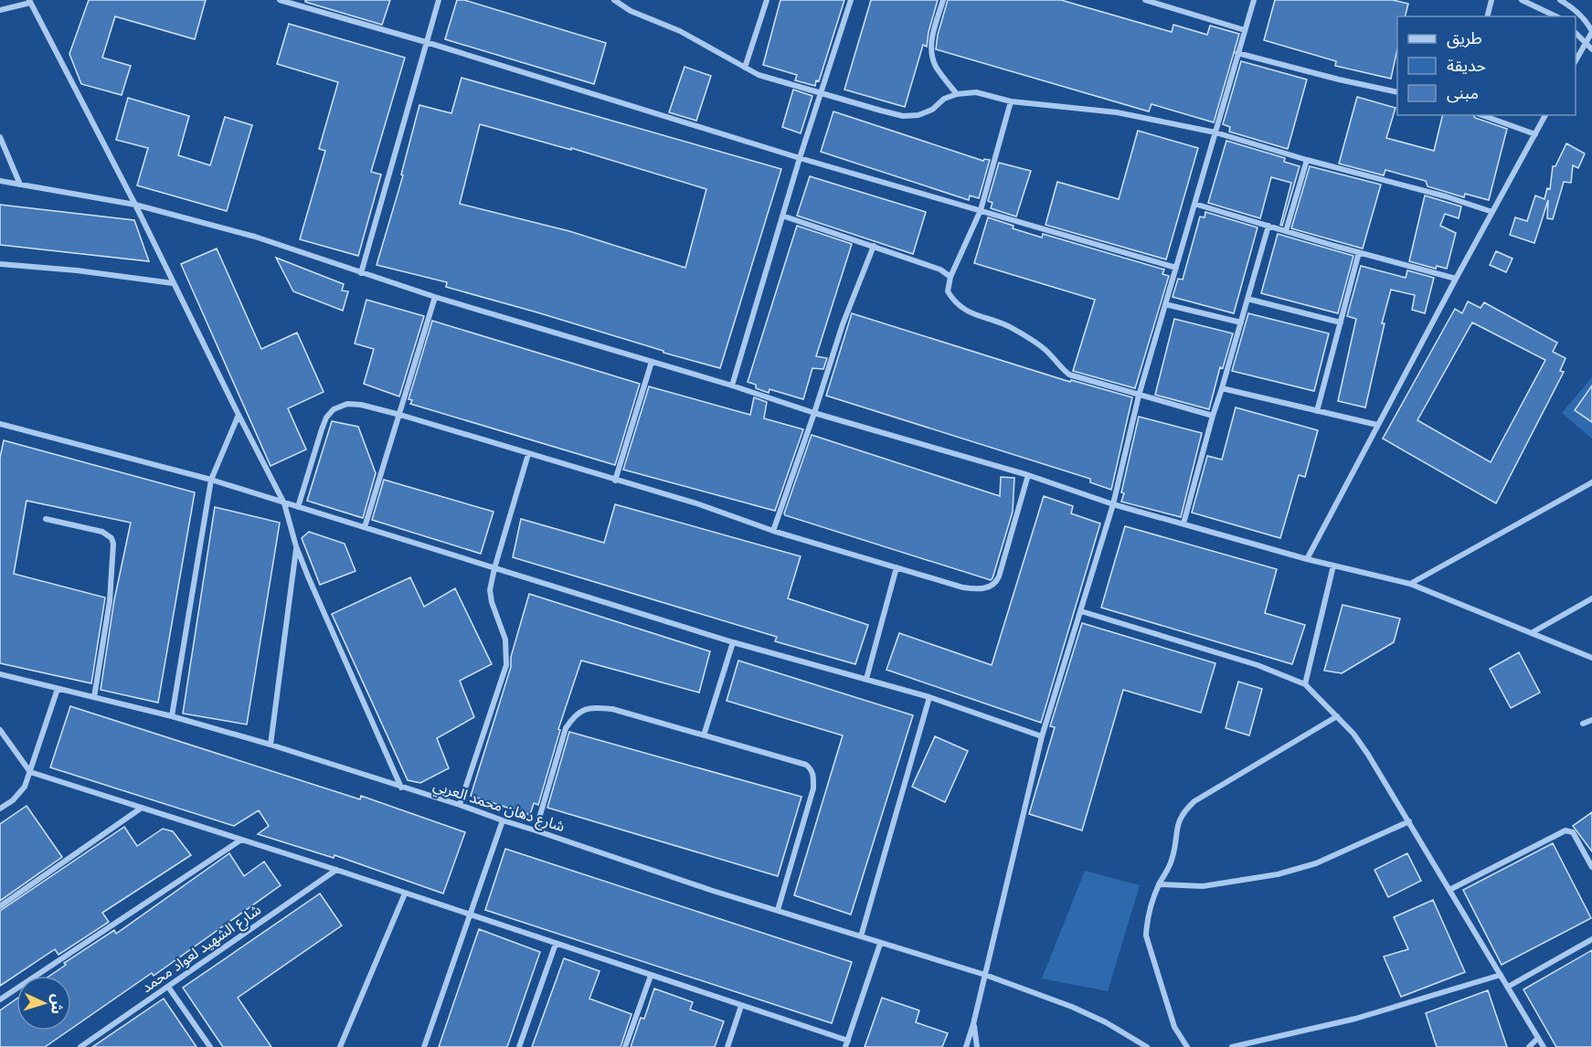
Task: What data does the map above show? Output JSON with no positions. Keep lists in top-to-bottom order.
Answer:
{
  "streets": {
    "street": ["شارع دهان محمد العربي", "شارع الشهيد لعواد محمد"]
  },
  "legend": ["طريق", "حديقة", "مبنى"],
  "north": "right"
}
